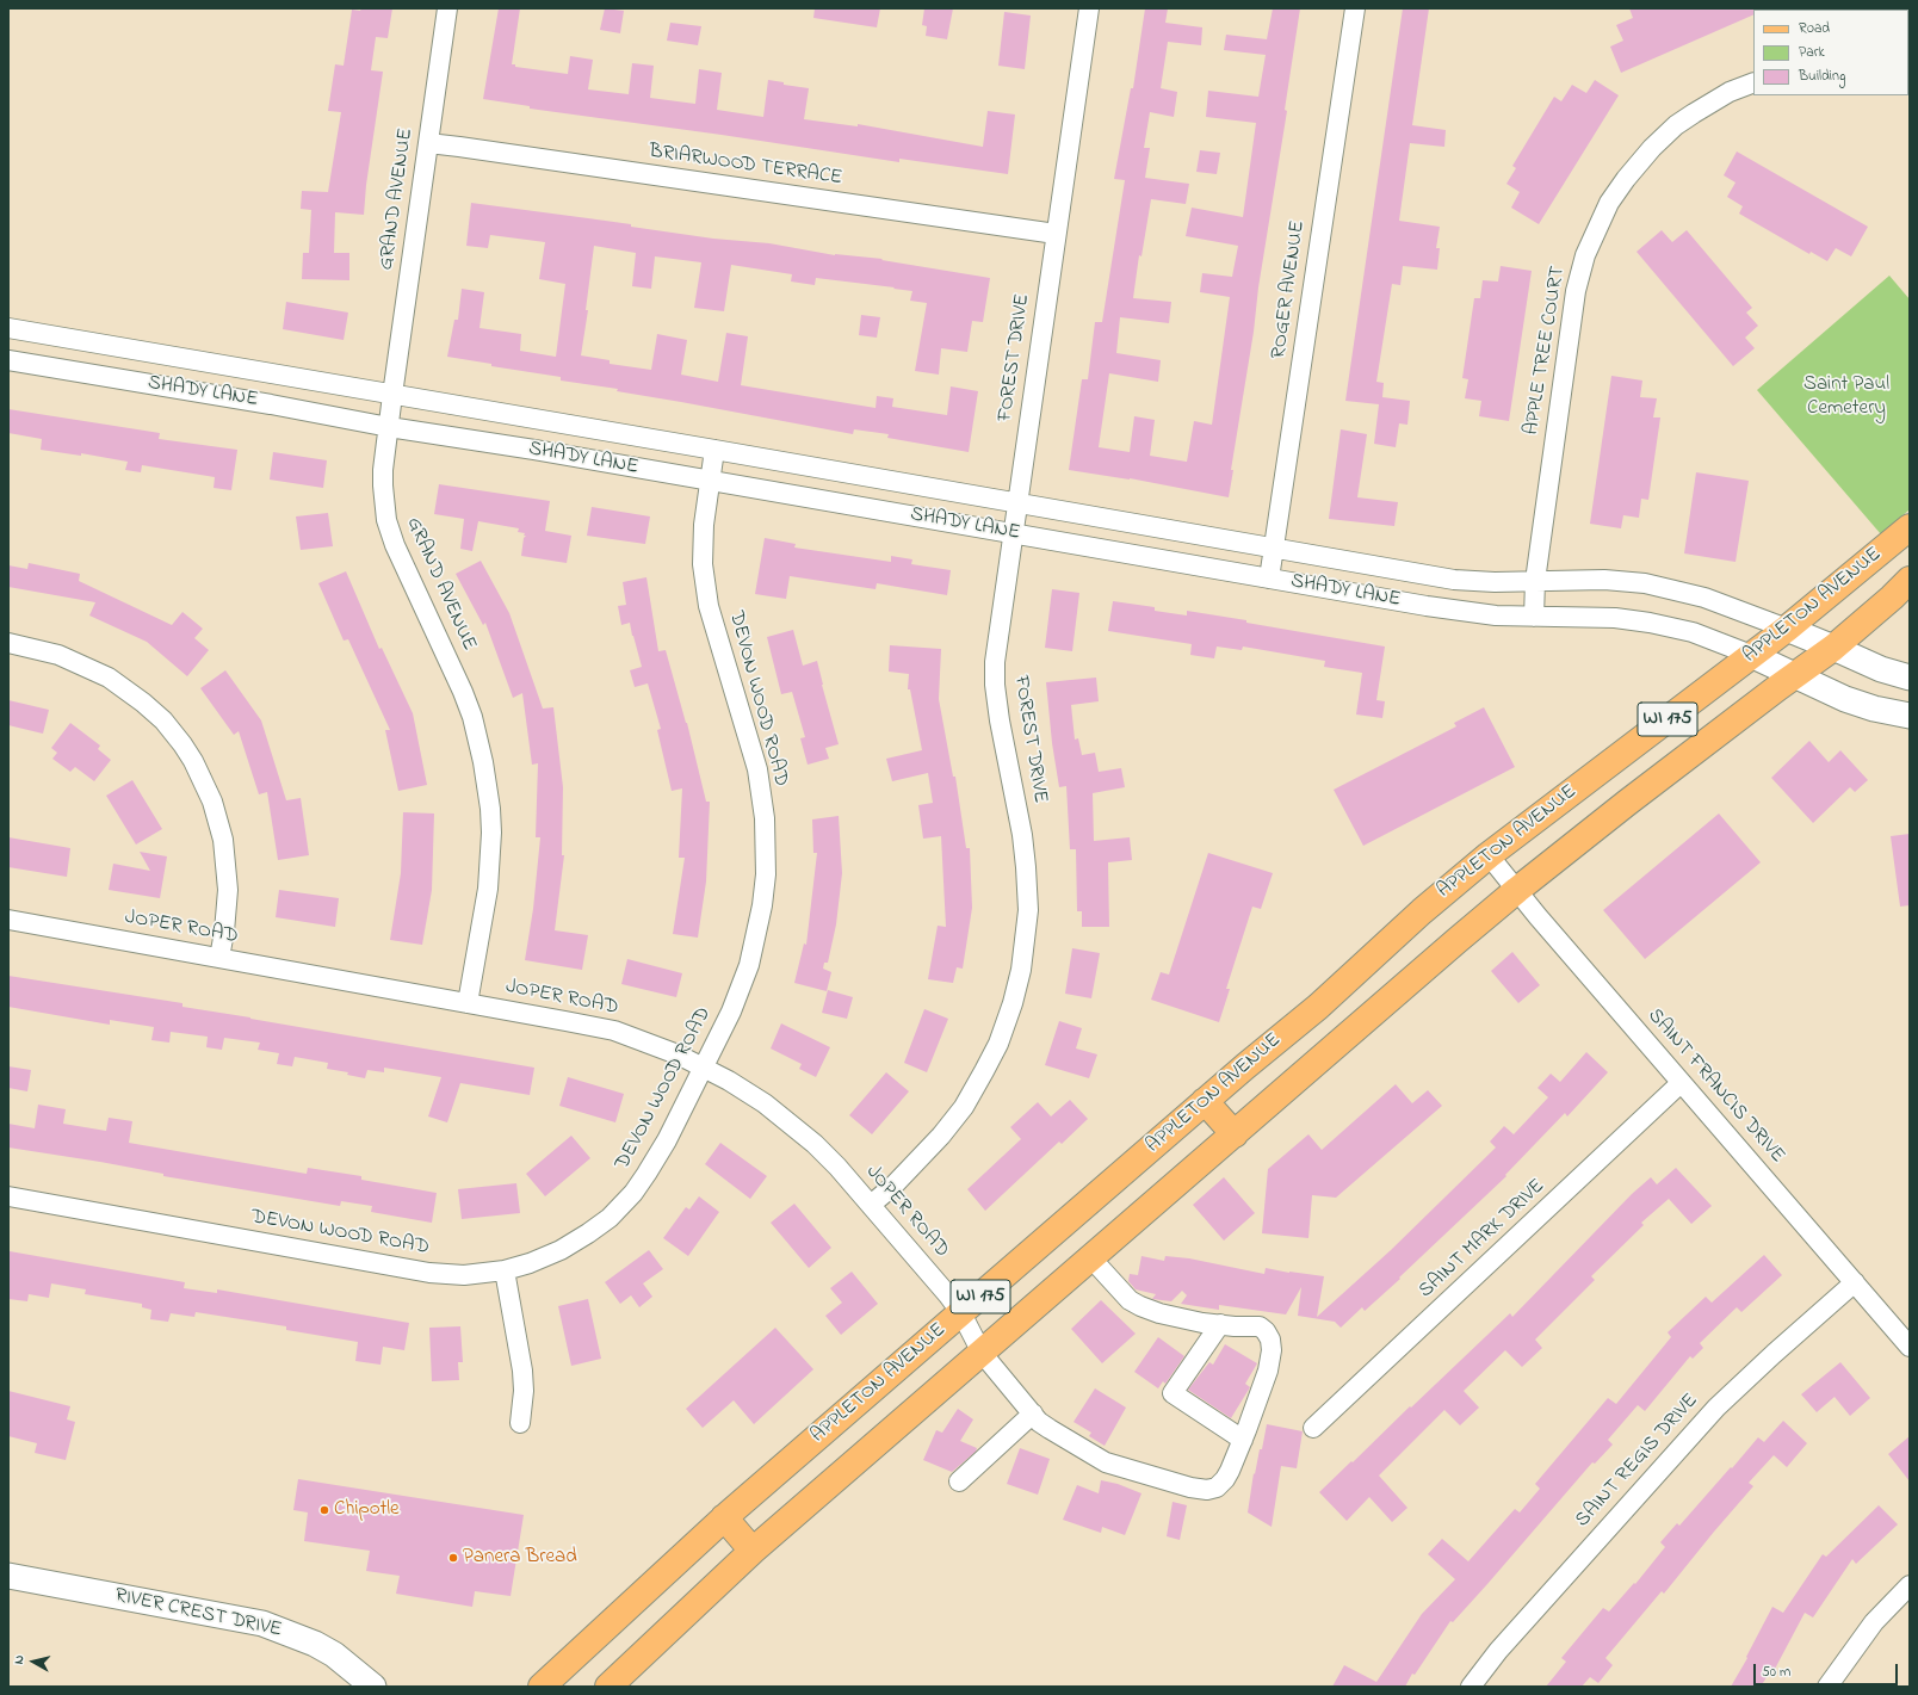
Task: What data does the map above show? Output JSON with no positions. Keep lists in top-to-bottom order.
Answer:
{
  "streets": {
    "main road": ["APPLETON AVENUE", "WI 175"],
    "street": [
      "BRIARWOOD TERRACE",
      "GRAND AVENUE",
      "ROGER AVENUE",
      "APPLE TREE COURT",
      "FOREST DRIVE",
      "SHADY LANE",
      "DEVON WOOD ROAD",
      "JOPER ROAD",
      "SAINT FRANCIS DRIVE",
      "SAINT MARK DRIVE",
      "SAINT REGIS DRIVE",
      "RIVER CREST DRIVE"
    ]
  },
  "crossings": [
    ["BRIARWOOD TERRACE", "GRAND AVENUE"],
    ["BRIARWOOD TERRACE", "FOREST DRIVE"],
    ["GRAND AVENUE", "SHADY LANE"],
    ["GRAND AVENUE", "JOPER ROAD"],
    ["ROGER AVENUE", "SHADY LANE"],
    ["APPLE TREE COURT", "SHADY LANE"],
    ["FOREST DRIVE", "SHADY LANE"],
    ["FOREST DRIVE", "JOPER ROAD"],
    ["SHADY LANE", "APPLETON AVENUE"],
    ["SHADY LANE", "DEVON WOOD ROAD"],
    ["APPLETON AVENUE", "JOPER ROAD"],
    ["APPLETON AVENUE", "SAINT FRANCIS DRIVE"],
    ["DEVON WOOD ROAD", "JOPER ROAD"],
    ["SAINT FRANCIS DRIVE", "SAINT MARK DRIVE"],
    ["SAINT FRANCIS DRIVE", "SAINT REGIS DRIVE"]
  ],
  "parks": ["Saint Paul Cemetery"],
  "places": ["Chipotle", "Panera Bread"],
  "legend": ["Road", "Park", "Building"],
  "scale_bar": "50 m",
  "north": "left"
}
